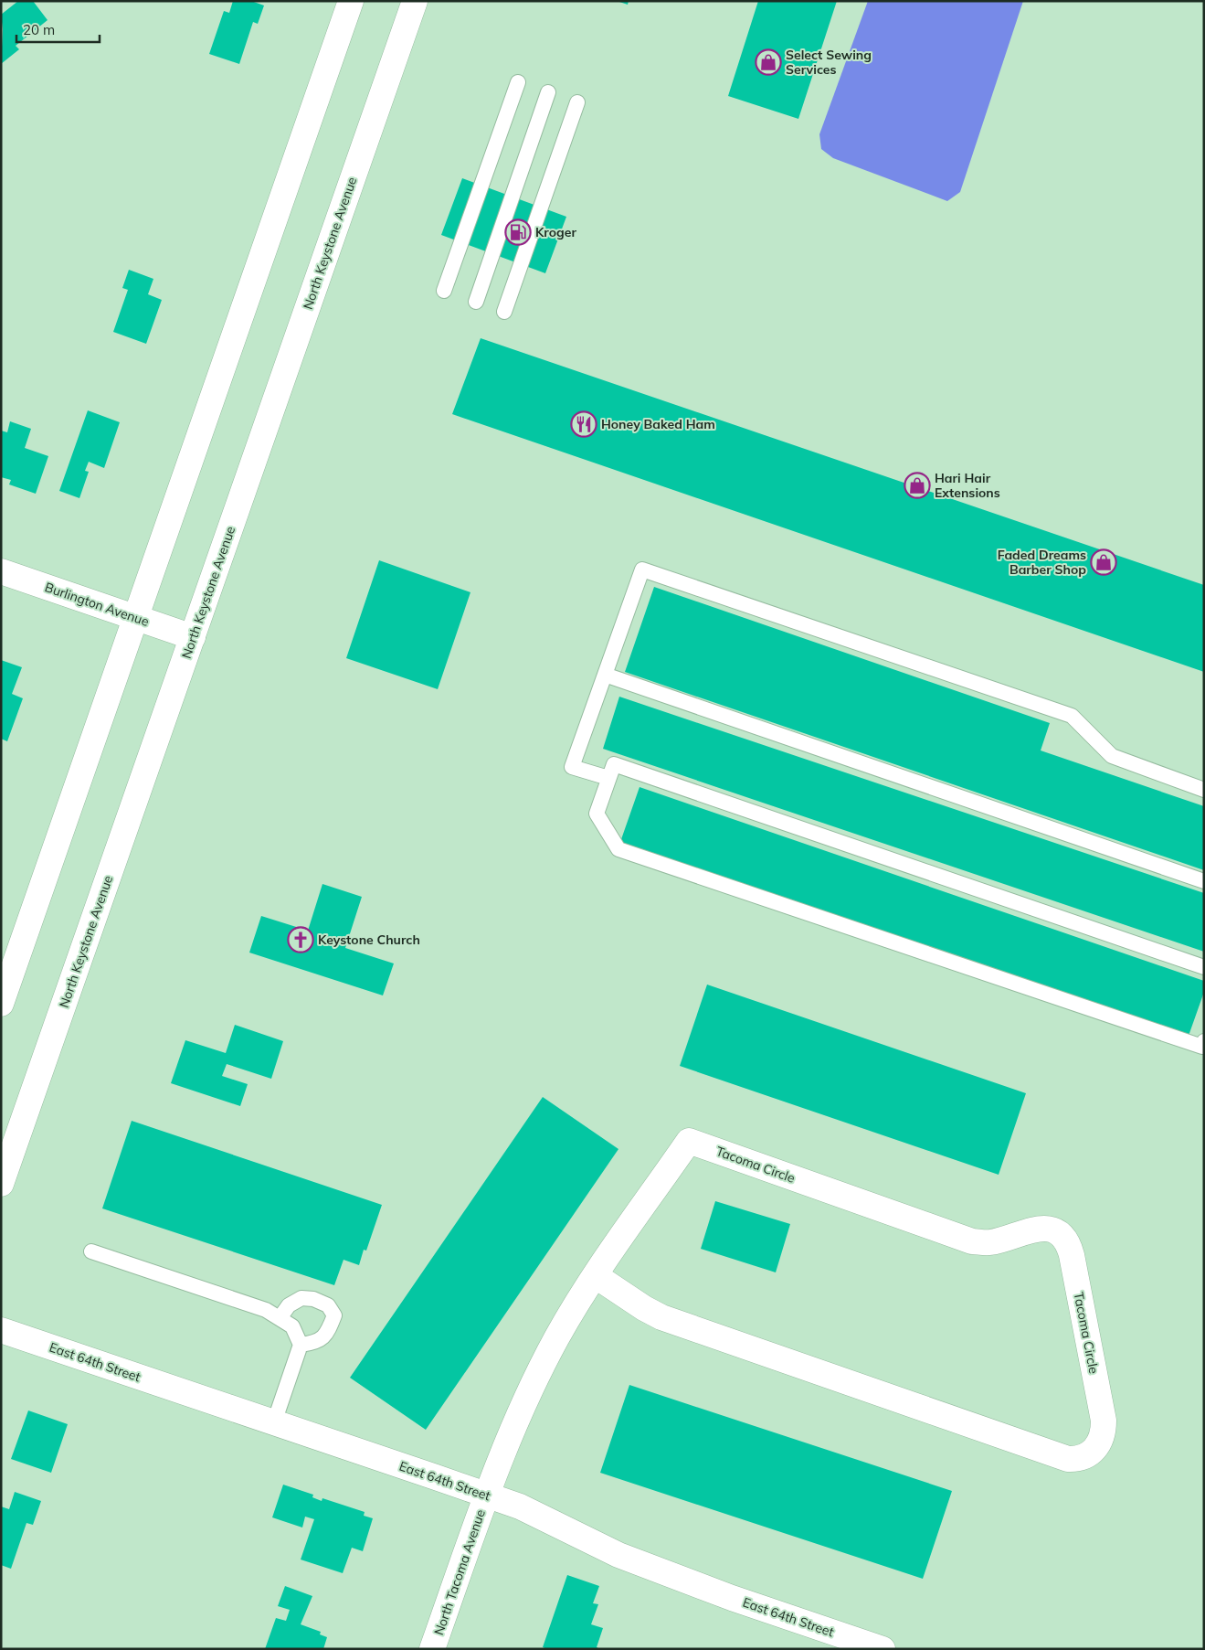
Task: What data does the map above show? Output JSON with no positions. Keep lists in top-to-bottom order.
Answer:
{
  "streets": {
    "street": [
      "North Keystone Avenue",
      "Burlington Avenue",
      "Tacoma Circle",
      "East 64th Street",
      "North Tacoma Avenue"
    ]
  },
  "crossings": [
    ["North Keystone Avenue", "Burlington Avenue"],
    ["Tacoma Circle", "East 64th Street"],
    ["Tacoma Circle", "North Tacoma Avenue"],
    ["East 64th Street", "North Tacoma Avenue"]
  ],
  "places": {
    "shop": ["Select Sewing Services", "Hari Hair Extensions", "Faded Dreams Barber Shop"],
    "fuel station": ["Kroger"],
    "restaurant": ["Honey Baked Ham"],
    "church": ["Keystone Church"]
  },
  "scale_bar": "20 m"
}
